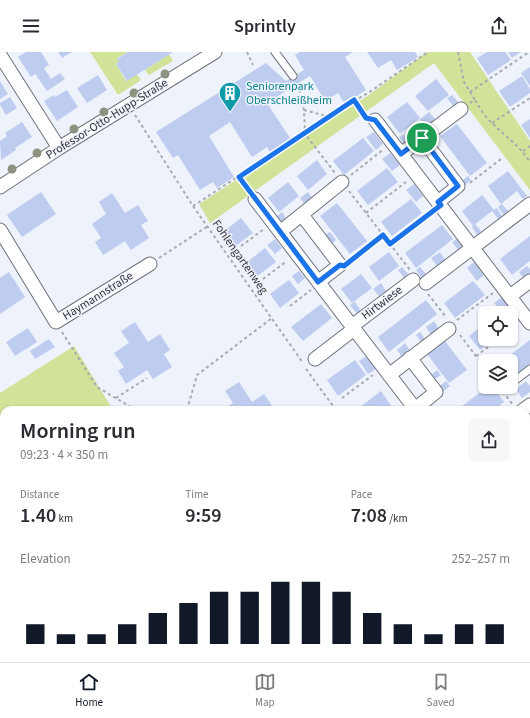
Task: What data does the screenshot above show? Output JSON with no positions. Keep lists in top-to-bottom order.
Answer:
{
  "streets": {
    "street": ["Professor-Otto-Hupp-Straße", "Haymannstraße", "Hirtwiese"],
    "path": ["Fohlengartenweg"]
  },
  "places": {
    "building": ["Seniorenpark Oberschleißheim"]
  },
  "page": {
    "header": "Sprintly",
    "heading": ["Morning run", "09:23 · 4 × 350 m"],
    "stats": [
      ["Distance", "1.40 km"],
      ["Time", "9:59"],
      ["Pace", "7:08 /km"]
    ],
    "chart": ["Elevation", "252–257 m"],
    "tabs": ["Home", "Map", "Saved"]
  }
}
